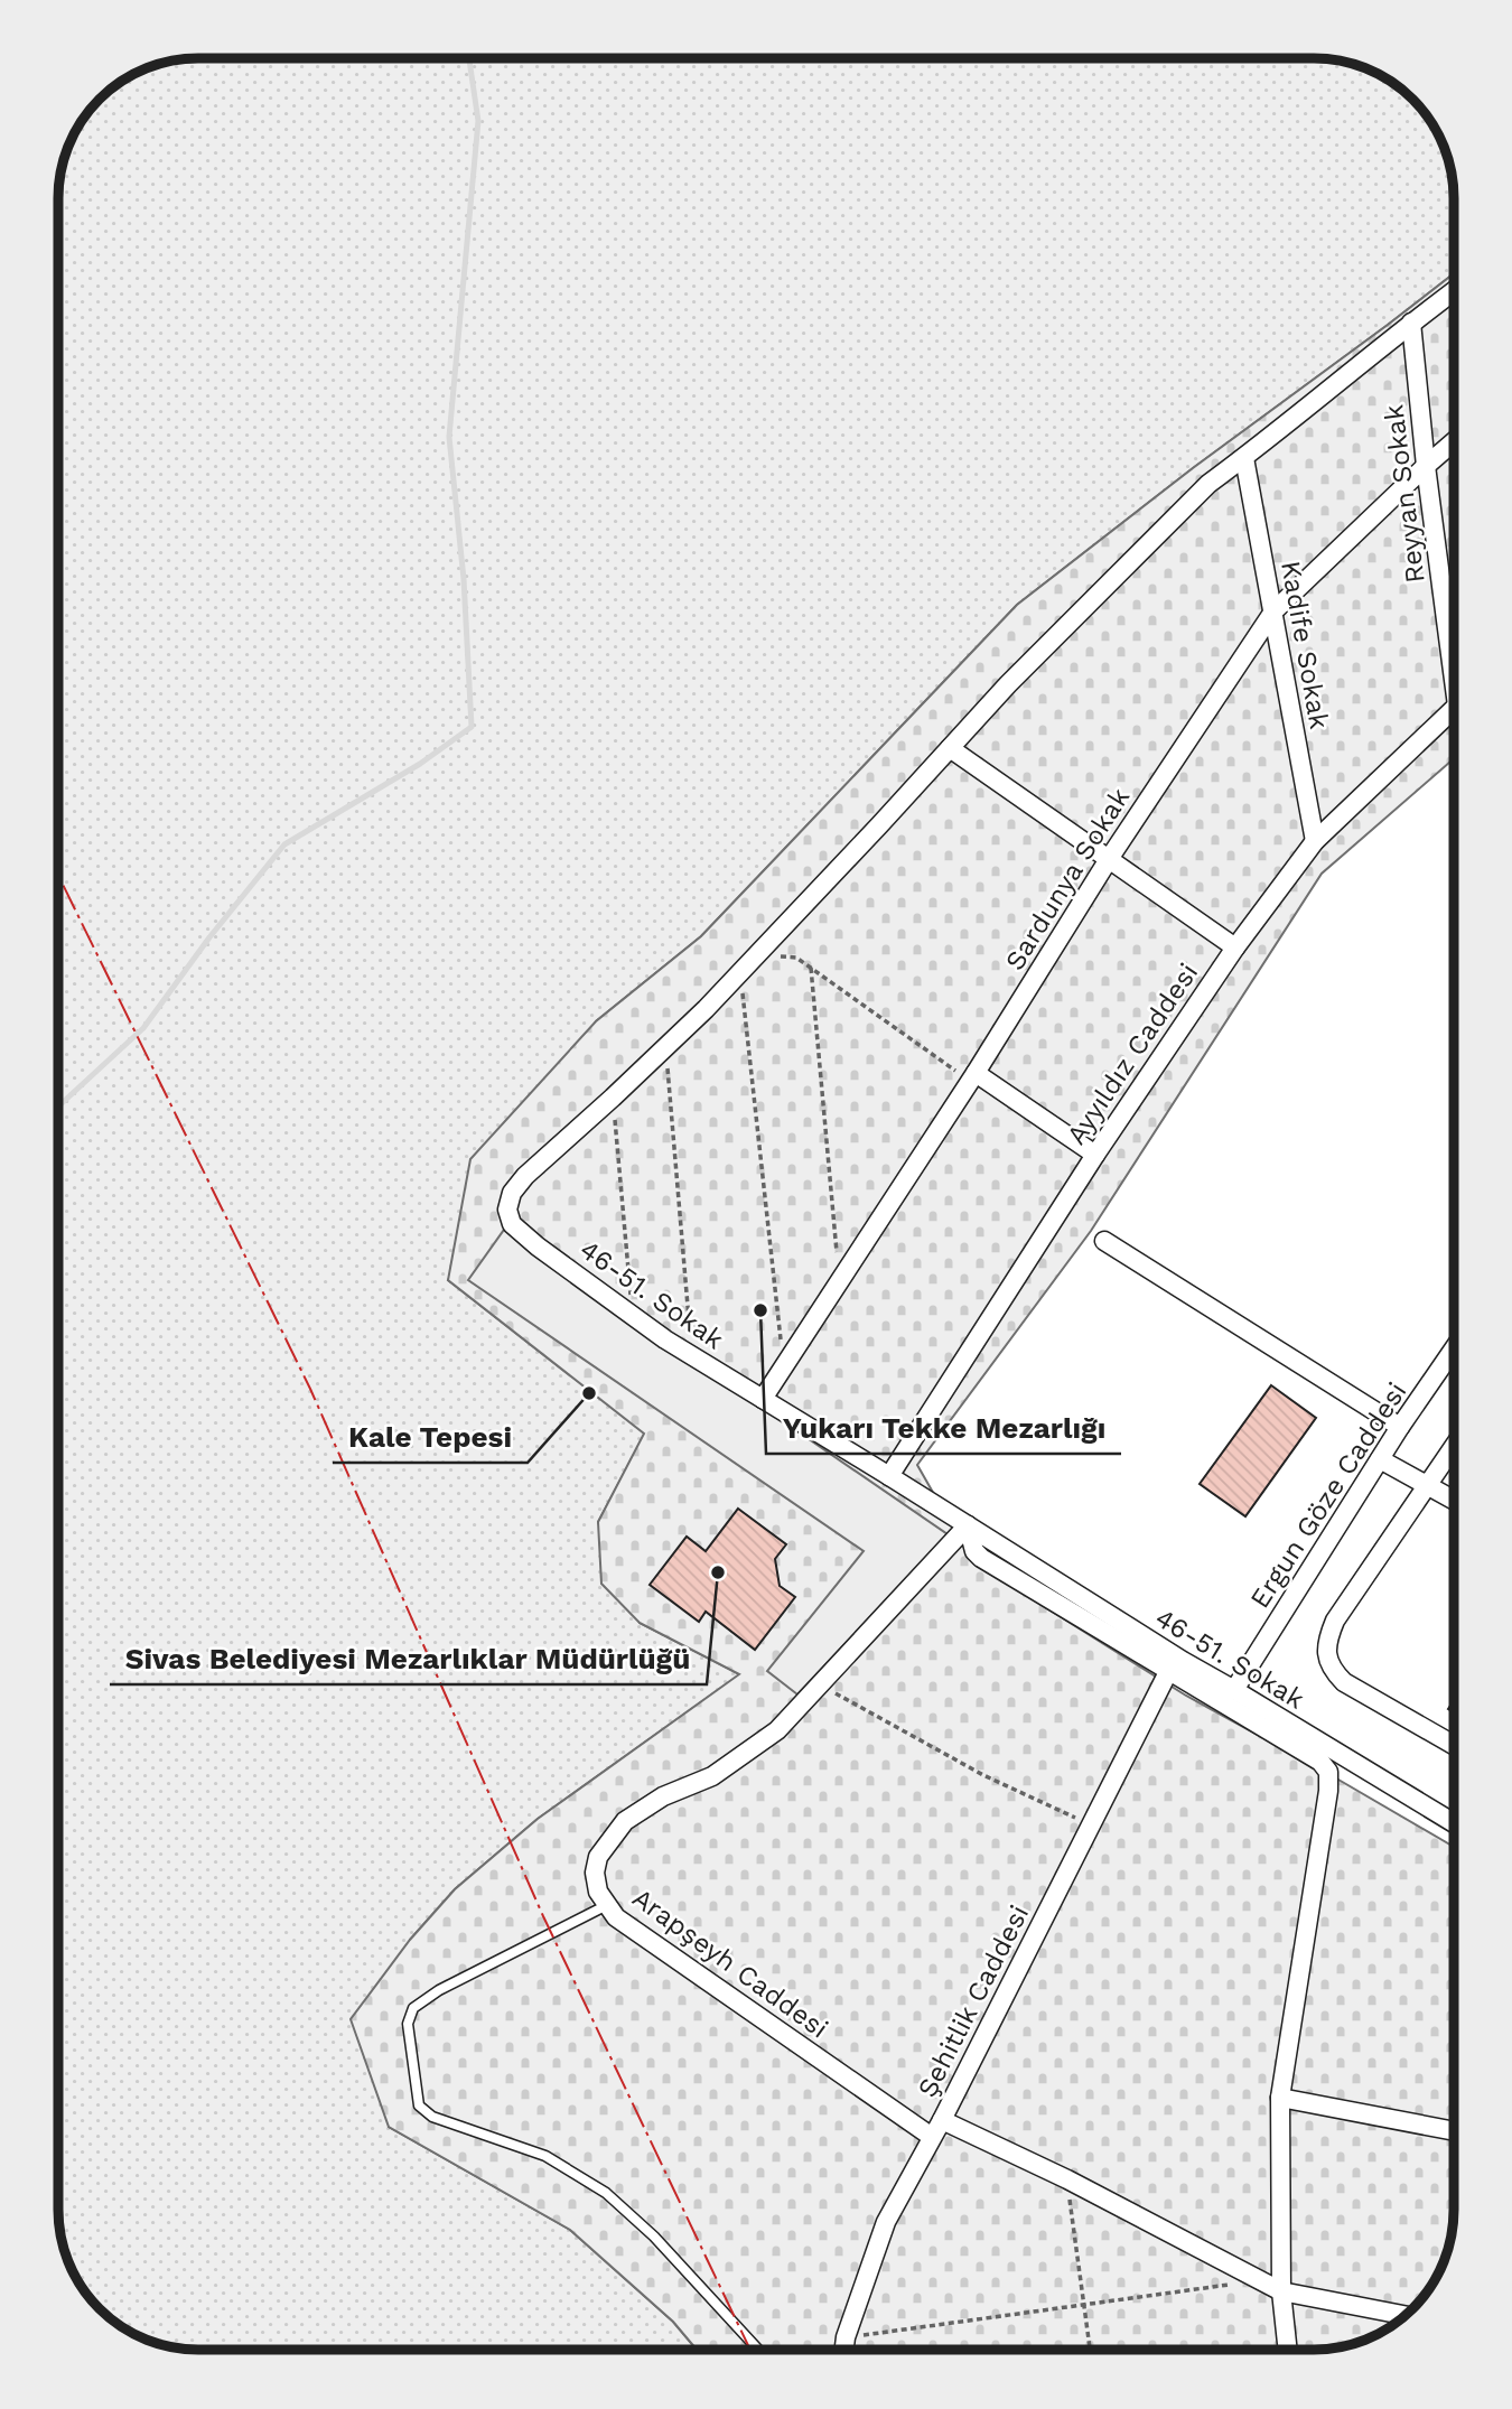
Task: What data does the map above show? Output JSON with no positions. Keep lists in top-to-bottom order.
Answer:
{
  "streets": {
    "street": [
      "Reyyan Sokak",
      "Kadife Sokak",
      "Sardunya Sokak",
      "Ayyıldız Caddesi",
      "46-51. Sokak",
      "Ergun Göze Caddesi",
      "Arapşeyh Caddesi",
      "Şehitlik Caddesi"
    ]
  },
  "crossings": [
    ["Reyyan Sokak", "Sardunya Sokak"],
    ["Kadife Sokak", "Sardunya Sokak"],
    ["Kadife Sokak", "Ayyıldız Caddesi"],
    ["Sardunya Sokak", "46-51. Sokak"],
    ["Ayyıldız Caddesi", "46-51. Sokak"],
    ["46-51. Sokak", "Ergun Göze Caddesi"],
    ["46-51. Sokak", "Arapşeyh Caddesi"],
    ["46-51. Sokak", "Şehitlik Caddesi"],
    ["Arapşeyh Caddesi", "Şehitlik Caddesi"]
  ],
  "places": ["Yukarı Tekke Mezarlığı", "Kale Tepesi", "Sivas Belediyesi Mezarlıklar Müdürlüğü"]
}
